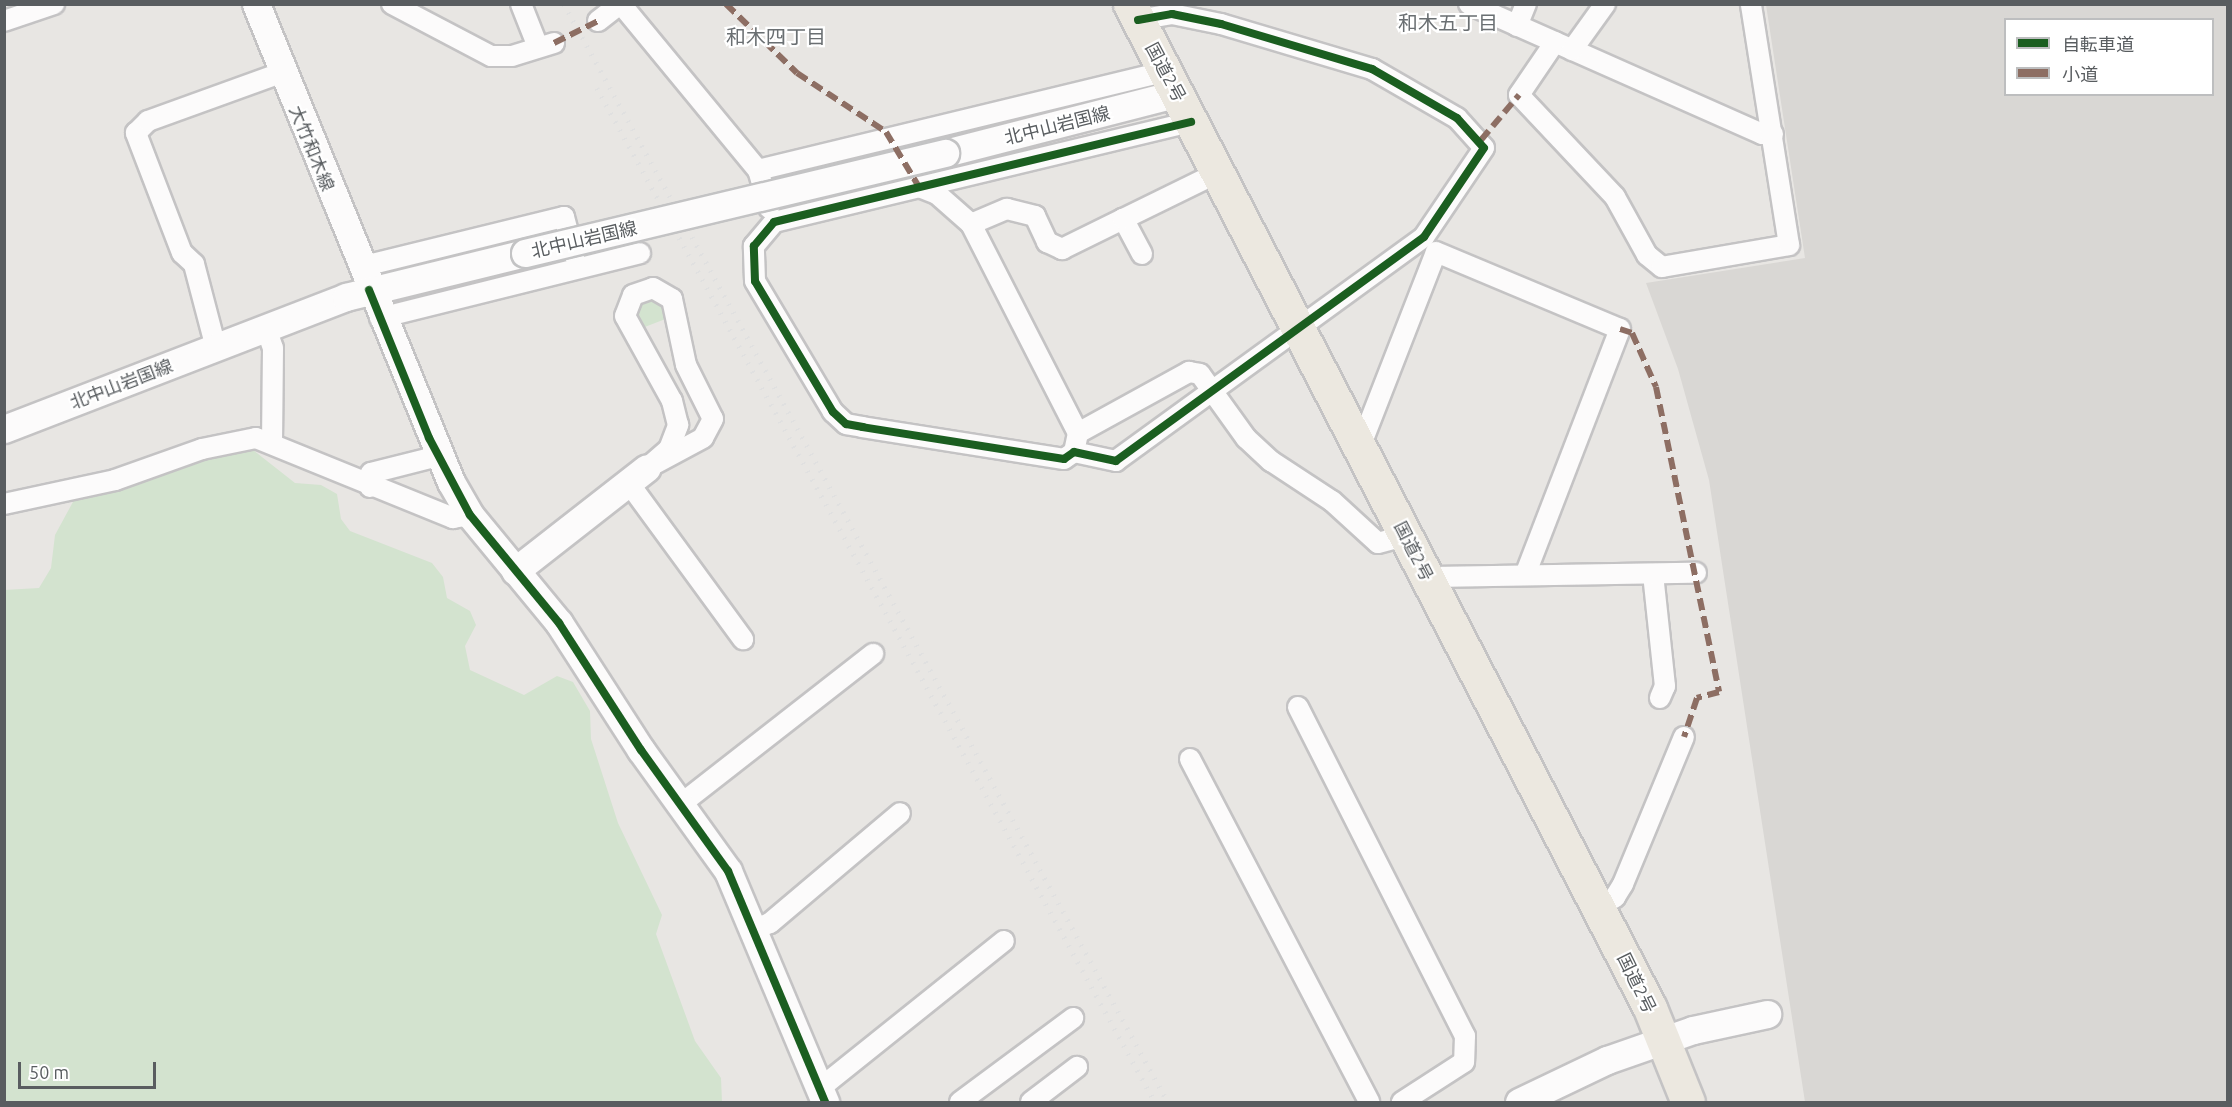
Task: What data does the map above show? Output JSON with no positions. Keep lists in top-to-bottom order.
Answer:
{
  "streets": {
    "highway": ["国道2号"],
    "main road": ["北中山岩国線", "大竹和木線"]
  },
  "crossings": [
    ["国道2号", "北中山岩国線"],
    ["北中山岩国線", "大竹和木線"]
  ],
  "districts": ["和木五丁目", "和木四丁目"],
  "legend": ["自転車道", "小道"],
  "scale_bar": "50 m"
}
